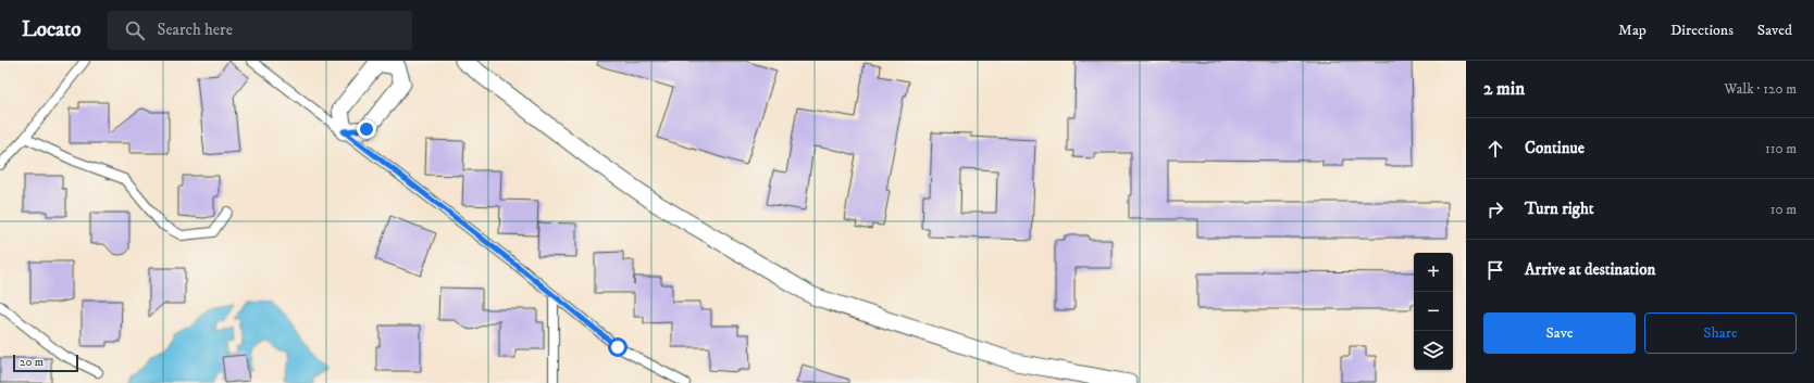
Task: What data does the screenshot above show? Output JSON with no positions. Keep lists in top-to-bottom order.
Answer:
{
  "scale_bar": "20 m",
  "page": {
    "header": "Locato",
    "search": "Search here",
    "nav": ["Map", "Directions", "Saved"],
    "heading": ["2 min", "Walk · 120 m"],
    "list": [
      ["Continue", "110 m"],
      ["Turn right", "10 m"],
      "Arrive at destination"
    ],
    "map_buttons": ["+", "−"],
    "buttons": ["Save", "Share"],
    "scale": "20 m"
  }
}
